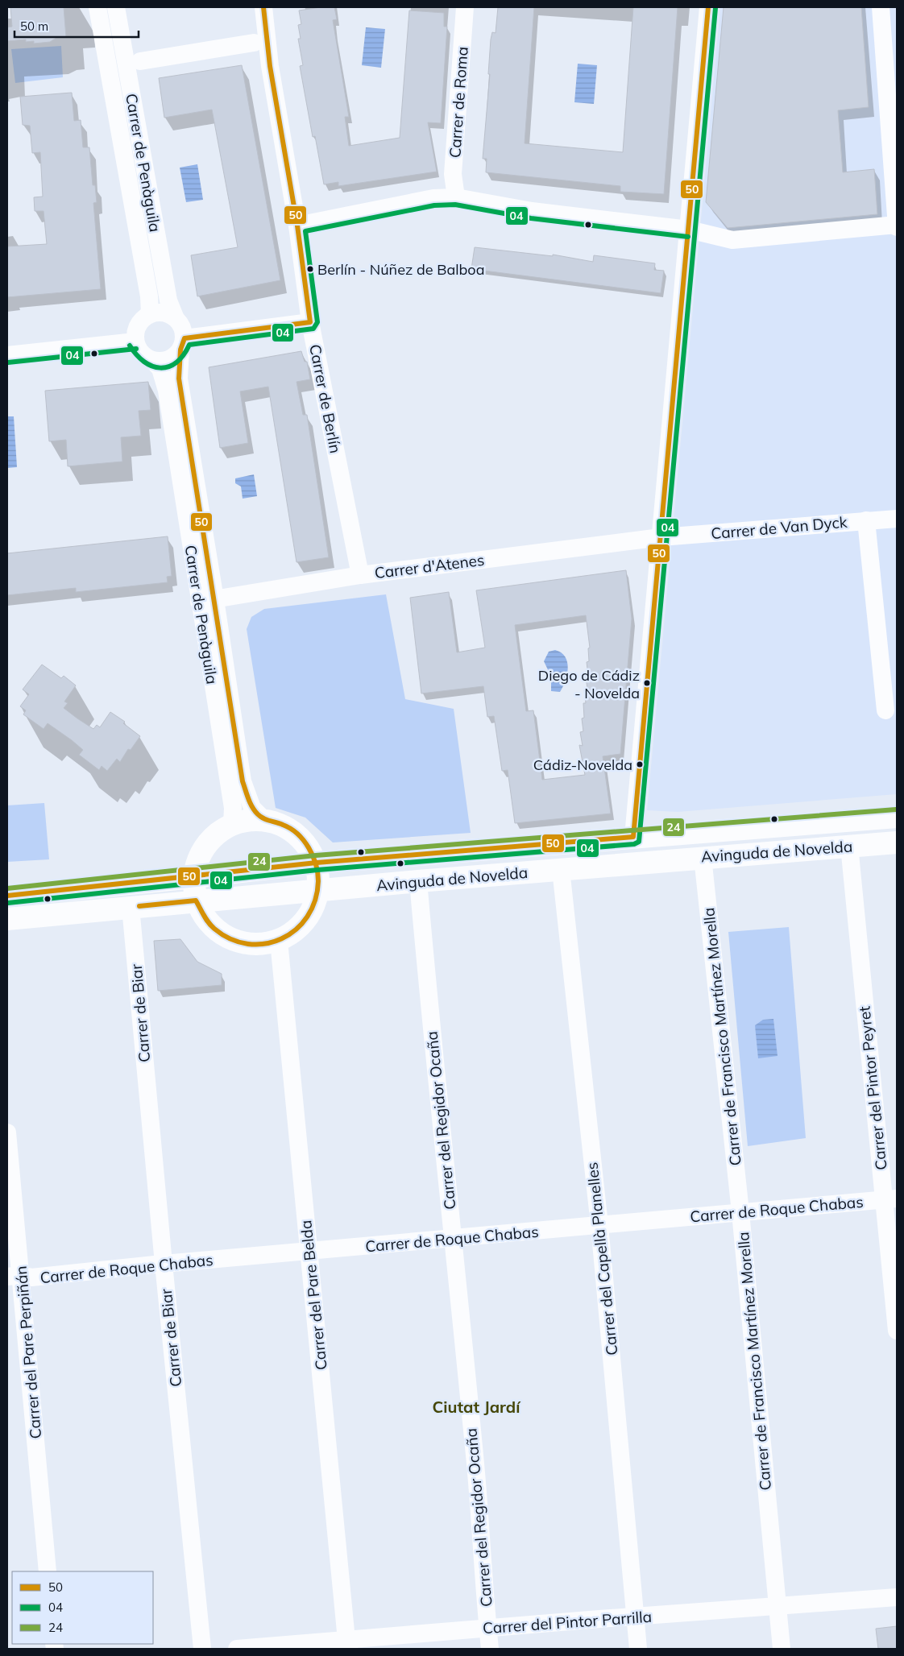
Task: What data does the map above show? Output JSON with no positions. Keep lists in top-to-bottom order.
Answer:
{
  "streets": {
    "main road": ["Avinguda de Novelda"],
    "street": [
      "Carrer de Roma",
      "Carrer de Penàguila",
      "Carrer de Berlín",
      "Carrer de Van Dyck",
      "Carrer d'Atenes",
      "Carrer de Biar",
      "Carrer de Francisco Martínez Morella",
      "Carrer del Pintor Peyret",
      "Carrer del Regidor Ocaña",
      "Carrer de Roque Chabas",
      "Carrer del Capellà Planelles",
      "Carrer del Pare Belda",
      "Carrer del Pare Perpiñán",
      "Carrer del Pintor Parrilla"
    ]
  },
  "crossings": [
    ["Carrer de Penàguila", "Carrer d'Atenes"],
    ["Carrer de Berlín", "Carrer d'Atenes"],
    ["Carrer de Van Dyck", "Carrer d'Atenes"],
    ["Avinguda de Novelda", "Carrer de Biar"],
    ["Avinguda de Novelda", "Carrer de Francisco Martínez Morella"],
    ["Avinguda de Novelda", "Carrer del Pintor Peyret"],
    ["Avinguda de Novelda", "Carrer del Regidor Ocaña"],
    ["Avinguda de Novelda", "Carrer del Capellà Planelles"],
    ["Carrer de Biar", "Carrer de Roque Chabas"],
    ["Carrer de Francisco Martínez Morella", "Carrer de Roque Chabas"],
    ["Carrer de Francisco Martínez Morella", "Carrer del Pintor Parrilla"],
    ["Carrer del Pintor Peyret", "Carrer de Roque Chabas"],
    ["Carrer del Regidor Ocaña", "Carrer de Roque Chabas"],
    ["Carrer del Regidor Ocaña", "Carrer del Pintor Parrilla"],
    ["Carrer de Roque Chabas", "Carrer del Capellà Planelles"],
    ["Carrer de Roque Chabas", "Carrer del Pare Belda"],
    ["Carrer de Roque Chabas", "Carrer del Pare Perpiñán"],
    ["Carrer del Capellà Planelles", "Carrer del Pintor Parrilla"],
    ["Carrer del Pare Belda", "Carrer del Pintor Parrilla"]
  ],
  "districts": ["Ciutat Jardí"],
  "places": ["Berlín - Núñez de Balboa", "Diego de Cádiz - Novelda", "Cádiz-Novelda"],
  "lines": ["transit line 50", "transit line 04", "transit line 24"],
  "legend": ["50", "04", "24"],
  "scale_bar": "50 m"
}
